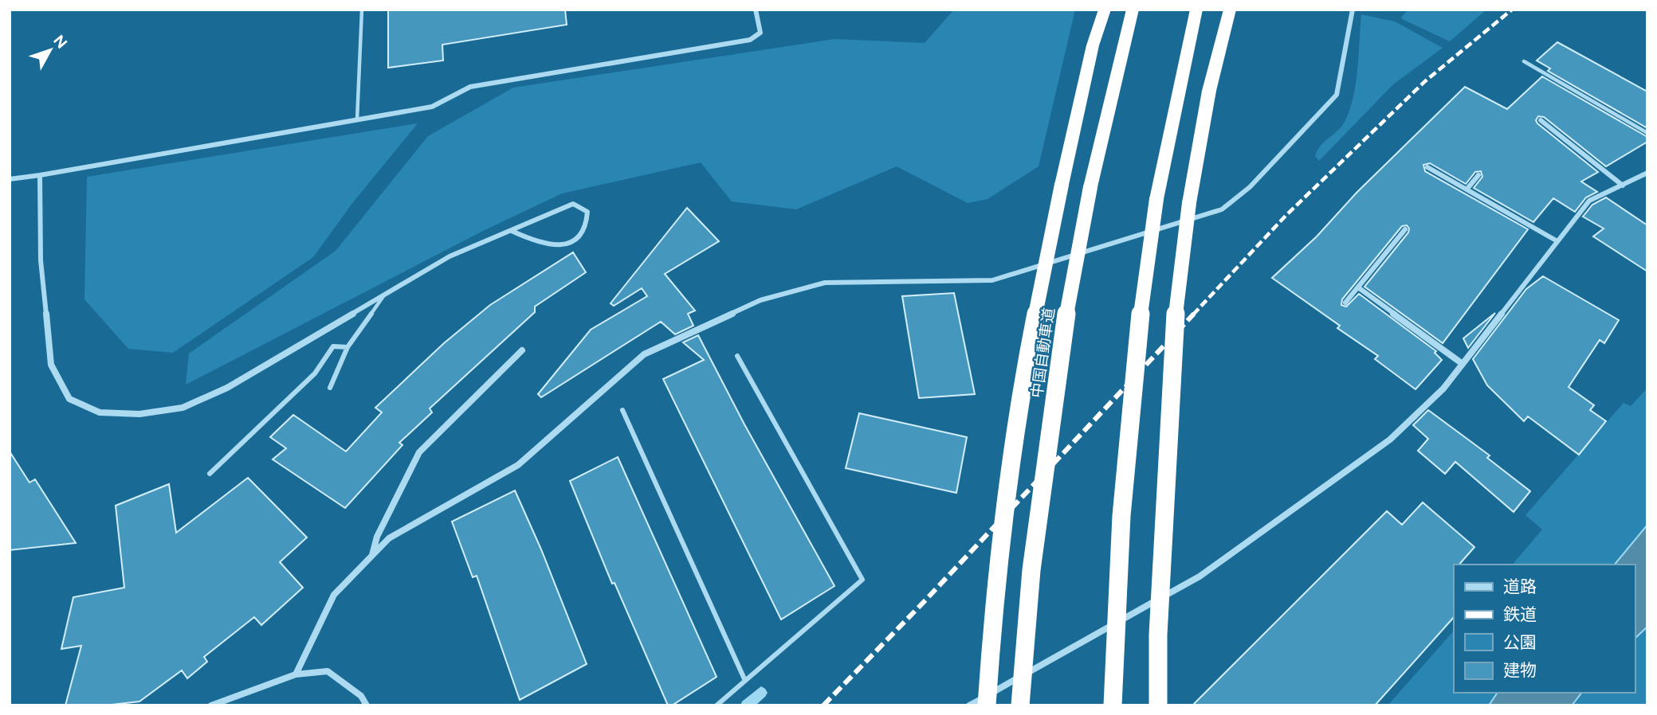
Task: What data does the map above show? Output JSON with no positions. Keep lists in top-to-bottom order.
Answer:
{
  "streets": {
    "highway": ["中国自動車道"]
  },
  "legend": [
    "道路",
    "鉄道",
    "公園",
    "建物"
  ],
  "north": "top right"
}
